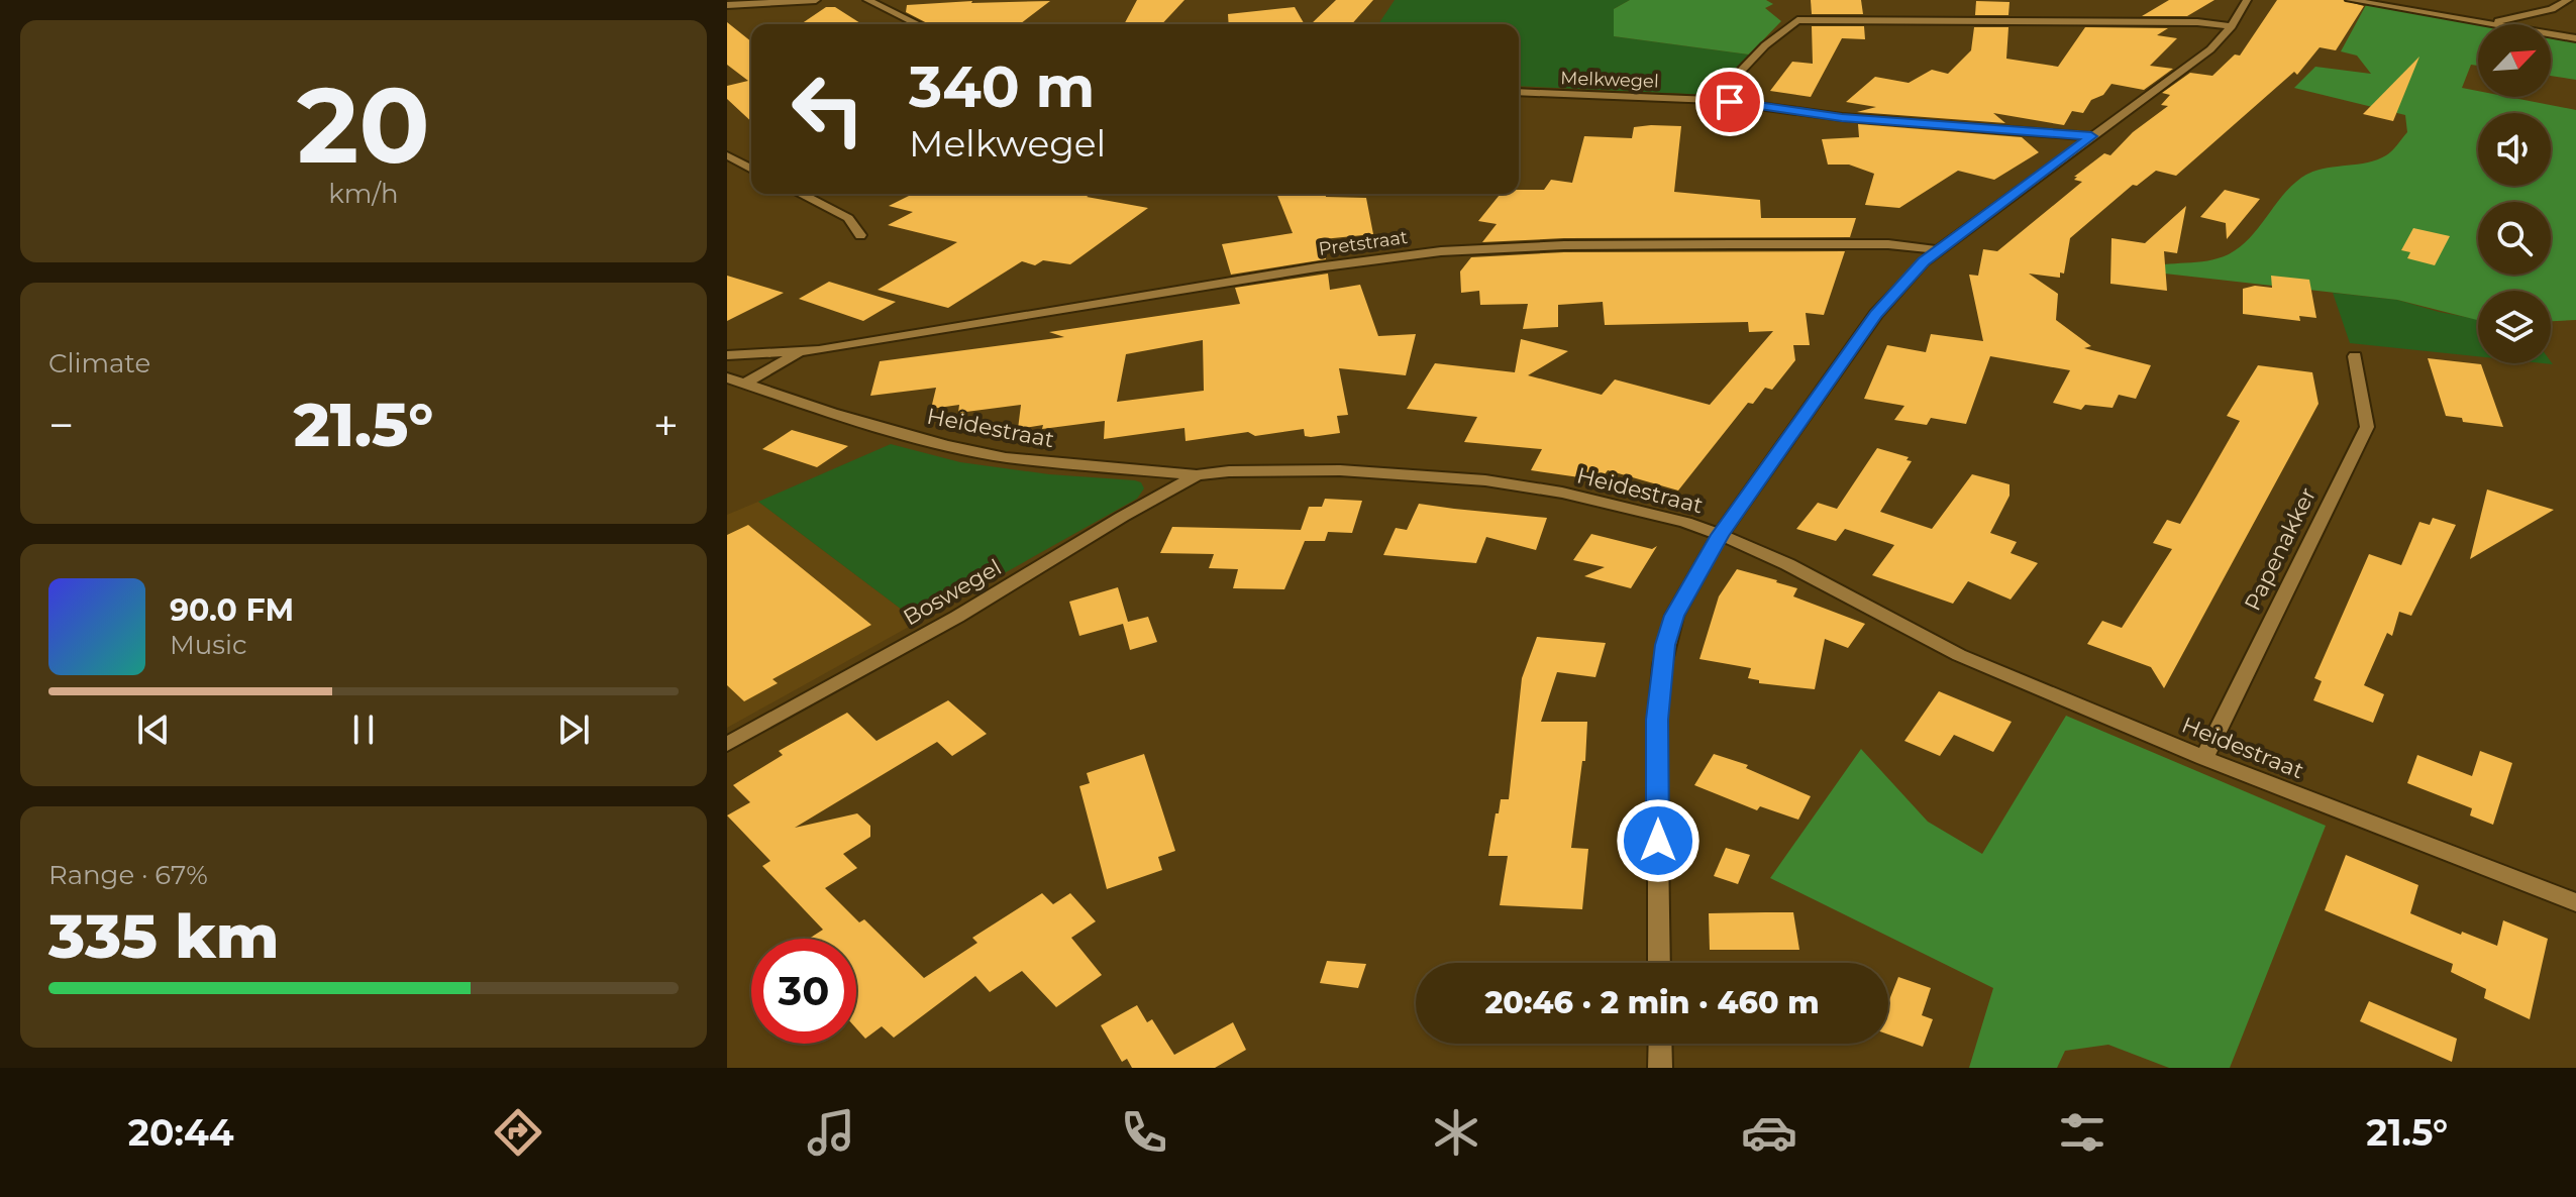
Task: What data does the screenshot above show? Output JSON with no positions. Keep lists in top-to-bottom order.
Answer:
{
  "streets": {
    "street": [
      "Melkwegel",
      "Pretstraat",
      "Heidestraat",
      "Papenakker",
      "Boswegel"
    ]
  },
  "crossings": [
    ["Pretstraat", "Heidestraat"],
    ["Heidestraat", "Papenakker"],
    ["Heidestraat", "Boswegel"]
  ],
  "north": "top right",
  "page": {
    "tile": [
      ["20", "km/h"],
      "Climate",
      ["Range · 67%", "335 km"]
    ],
    "turn": ["340 m", "Melkwegel"],
    "heat": ["−", "21.5°", "+"],
    "song": ["90.0 FM", "Music"],
    "limit": "30",
    "trip": "20:46 · 2 min · 460 m",
    "tabs": ["20:44", "21.5°"]
  }
}
